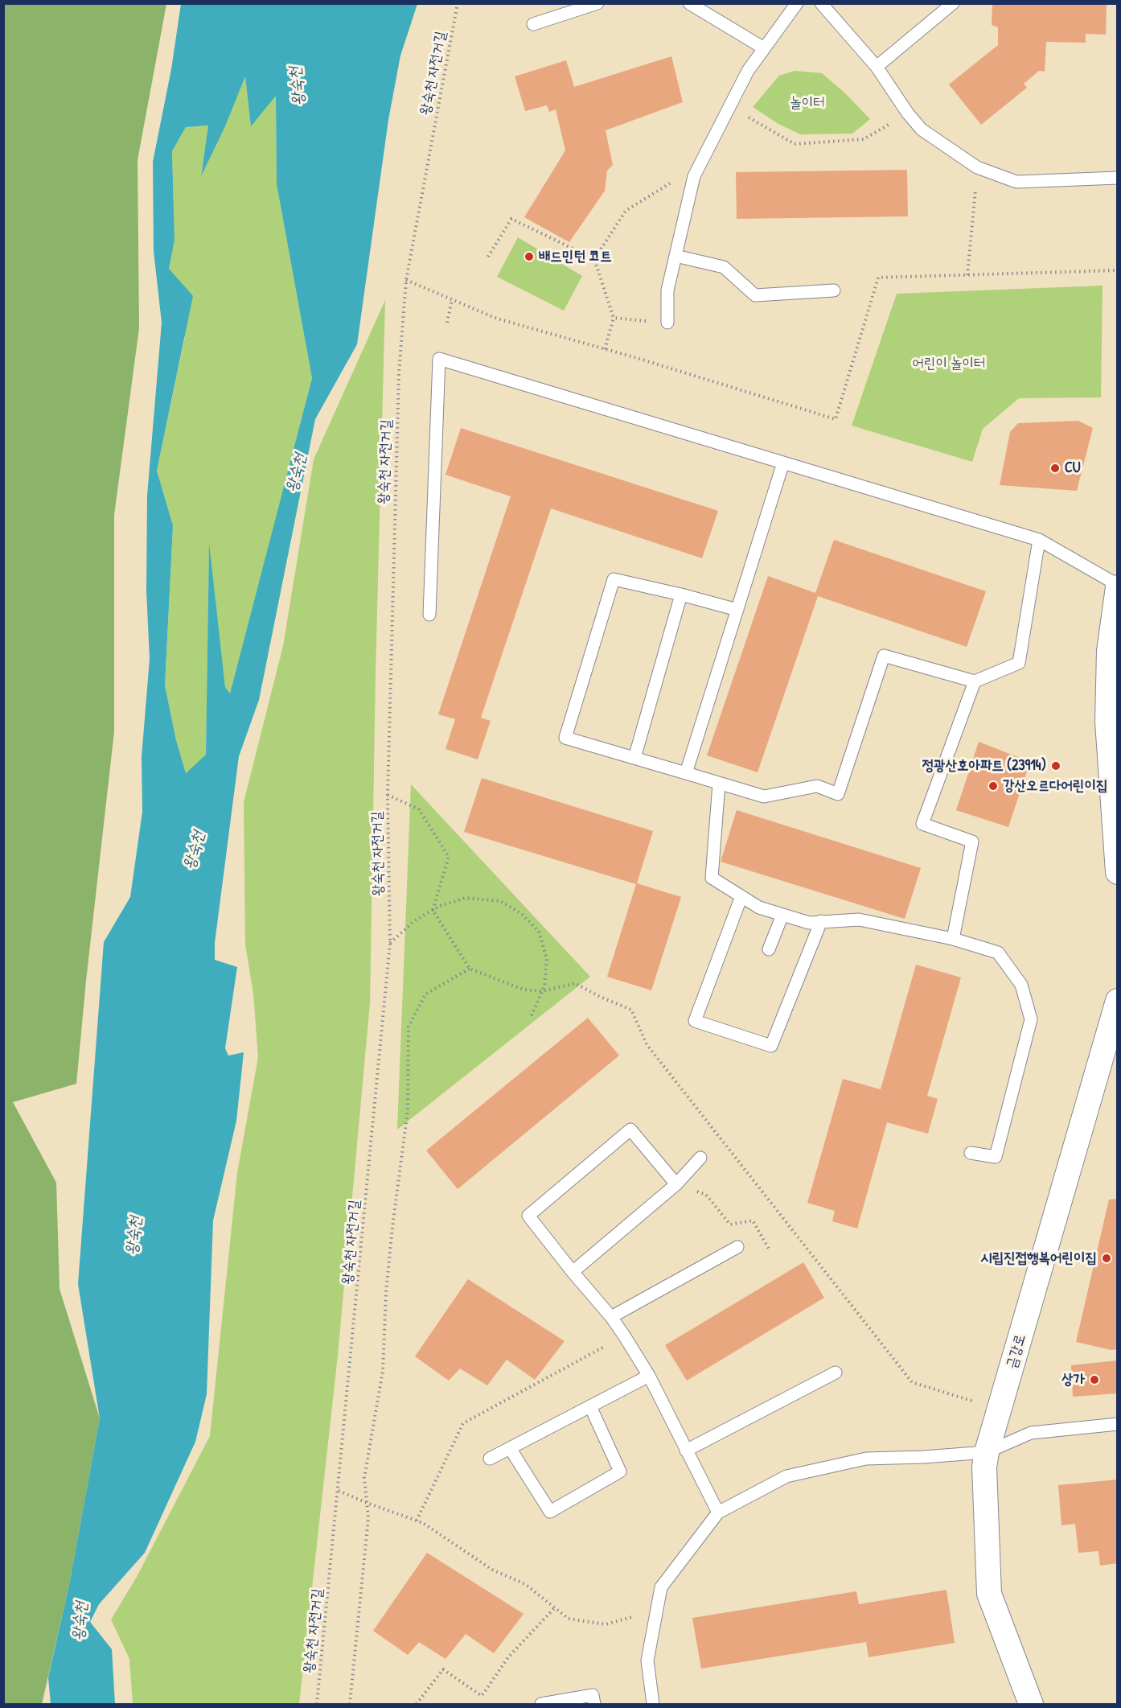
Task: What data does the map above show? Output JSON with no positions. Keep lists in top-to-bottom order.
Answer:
{
  "streets": {
    "street": ["금강로"],
    "path": ["왕숙천 자전거길"]
  },
  "water": ["왕숙천"],
  "parks": ["놀이터", "어린이 놀이터"],
  "places": [
    "배드민턴 코트",
    "CU",
    "정광산호아파트 (23914)",
    "강산오르다어린이집",
    "시립진접행복어린이집",
    "상가"
  ]
}
